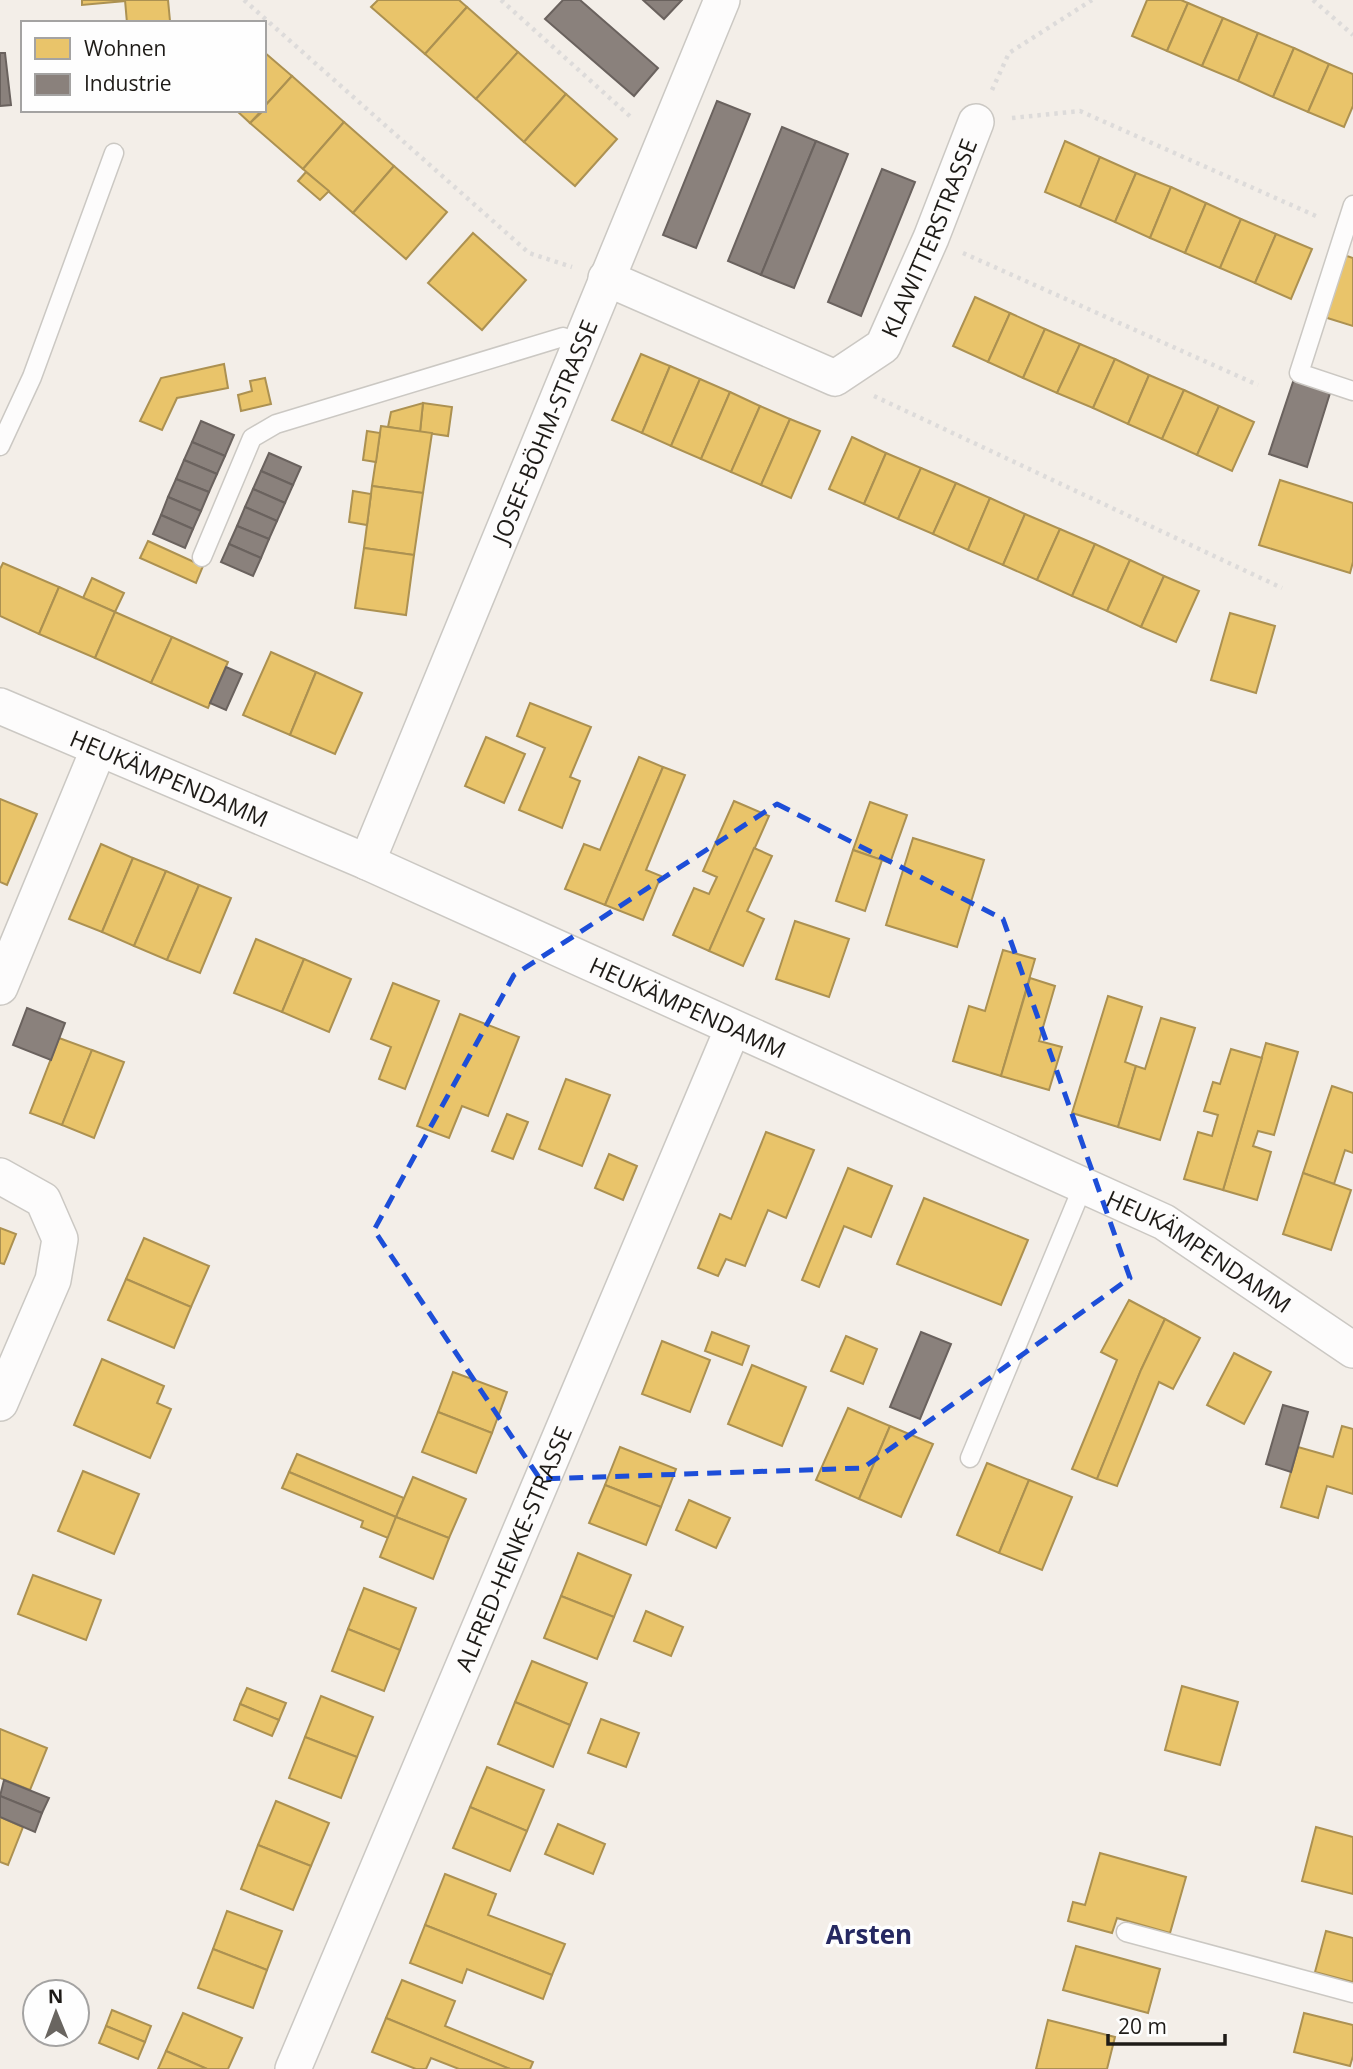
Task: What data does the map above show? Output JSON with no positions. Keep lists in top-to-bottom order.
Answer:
{
  "streets": {
    "street": [
      "KLAWITTERSTRASSE",
      "JOSEF-BÖHM-STRASSE",
      "HEUKÄMPENDAMM",
      "ALFRED-HENKE-STRASSE"
    ]
  },
  "crossings": [
    ["JOSEF-BÖHM-STRASSE", "HEUKÄMPENDAMM"],
    ["HEUKÄMPENDAMM", "ALFRED-HENKE-STRASSE"]
  ],
  "districts": ["Arsten"],
  "legend": ["Wohnen", "Industrie"],
  "scale_bar": "20 m",
  "north": "top"
}
